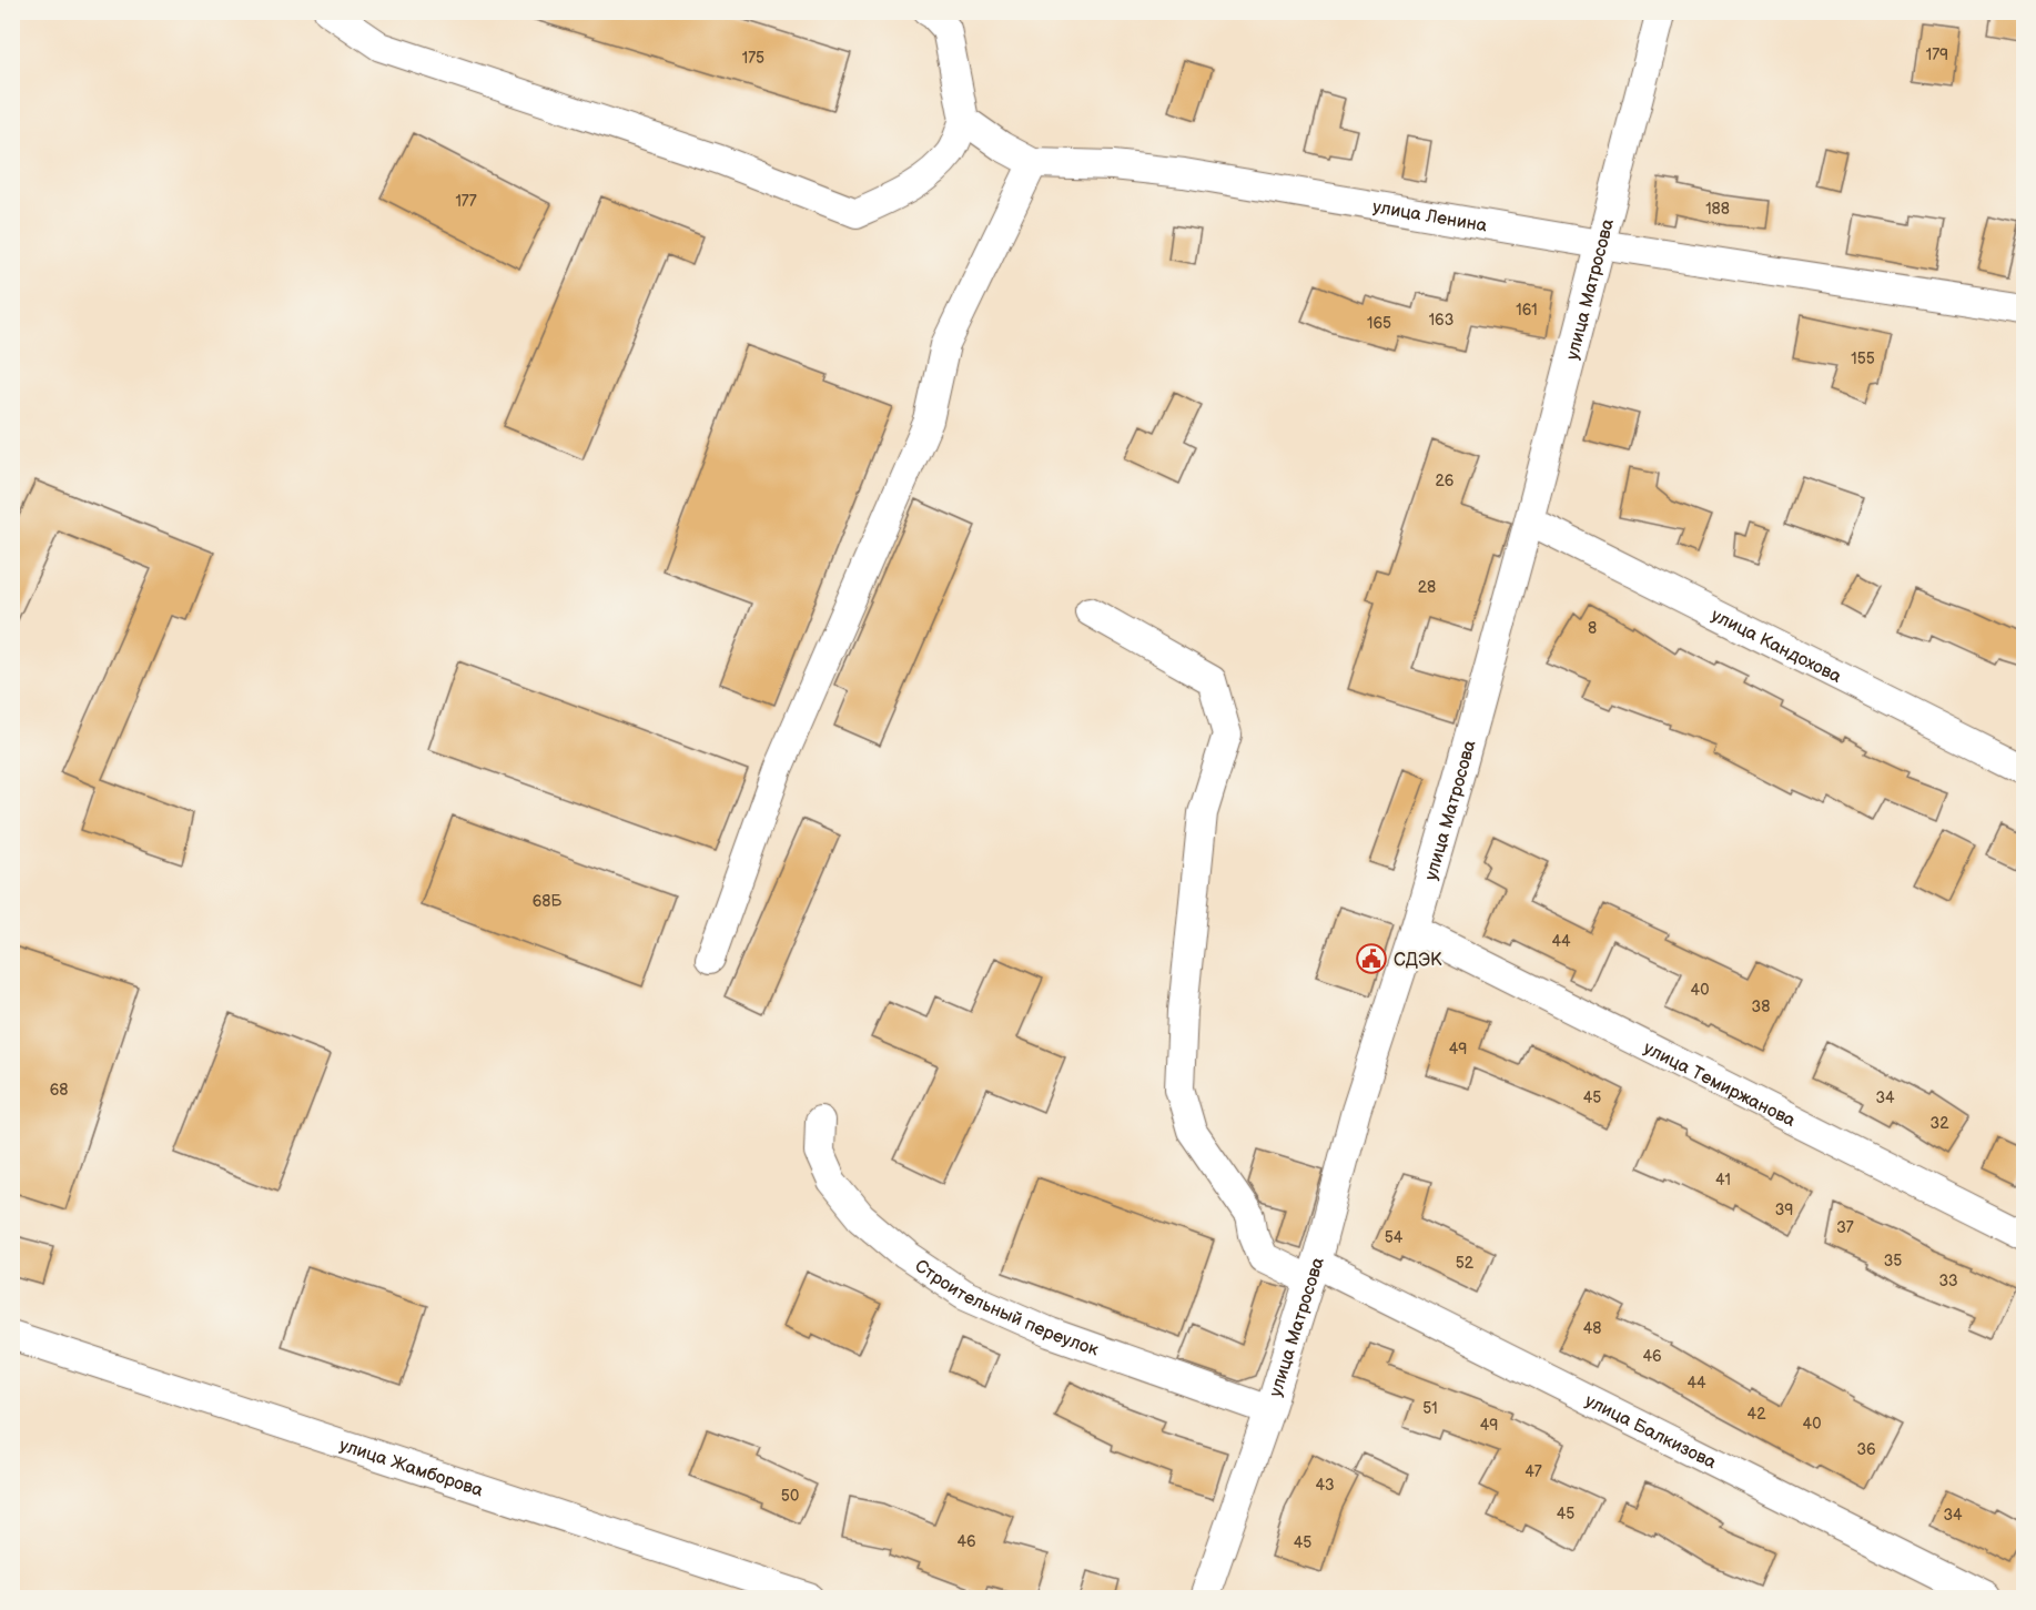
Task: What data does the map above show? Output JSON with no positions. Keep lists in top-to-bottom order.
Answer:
{
  "streets": {
    "street": [
      "улица Ленина",
      "улица Матросова",
      "улица Кандохова",
      "улица Темиржанова",
      "Строительный переулок",
      "улица Балкизова",
      "улица Жамборова"
    ]
  },
  "crossings": [
    ["улица Ленина", "улица Матросова"],
    ["улица Матросова", "улица Кандохова"],
    ["улица Матросова", "улица Темиржанова"],
    ["улица Матросова", "Строительный переулок"],
    ["улица Матросова", "улица Балкизова"]
  ],
  "places": {
    "public building": ["СДЭК"]
  },
  "house_numbers": [
    "179",
    "175",
    "177",
    "188",
    "161",
    "163",
    "165",
    "155",
    "26",
    "28",
    "8",
    "68Б",
    "44",
    "40",
    "38",
    "49",
    "68",
    "45",
    "34",
    "32",
    "41",
    "39",
    "37",
    "54",
    "35",
    "52",
    "33",
    "48",
    "46",
    "44",
    "51",
    "42",
    "40",
    "49",
    "36",
    "47",
    "43",
    "50",
    "45",
    "34",
    "46",
    "45"
  ]
}
